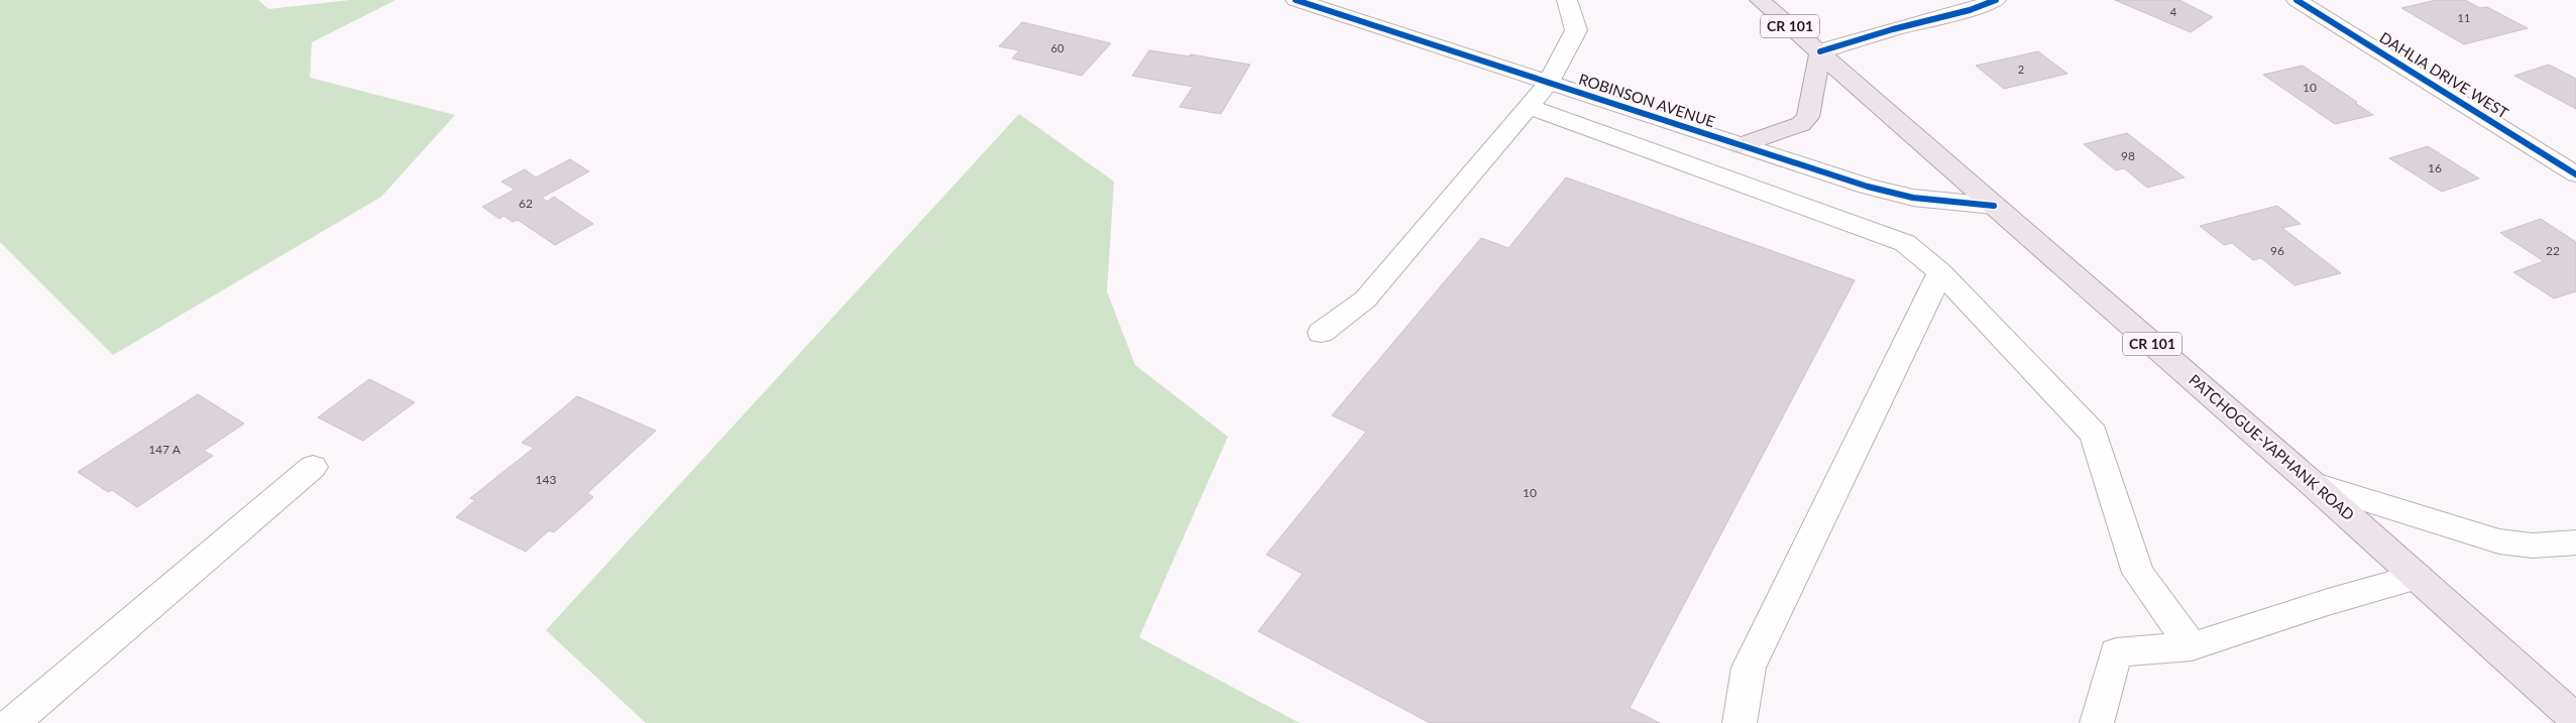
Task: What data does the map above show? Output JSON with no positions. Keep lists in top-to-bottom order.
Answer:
{
  "streets": {
    "main road": ["CR 101", "PATCHOGUE-YAPHANK ROAD"],
    "street": ["DAHLIA DRIVE WEST", "ROBINSON AVENUE"]
  },
  "crossings": [
    ["ROBINSON AVENUE", "PATCHOGUE-YAPHANK ROAD"]
  ],
  "house_numbers": [
    "4",
    "11",
    "60",
    "2",
    "10",
    "98",
    "16",
    "62",
    "96",
    "22",
    "147 A",
    "143",
    "10"
  ]
}
